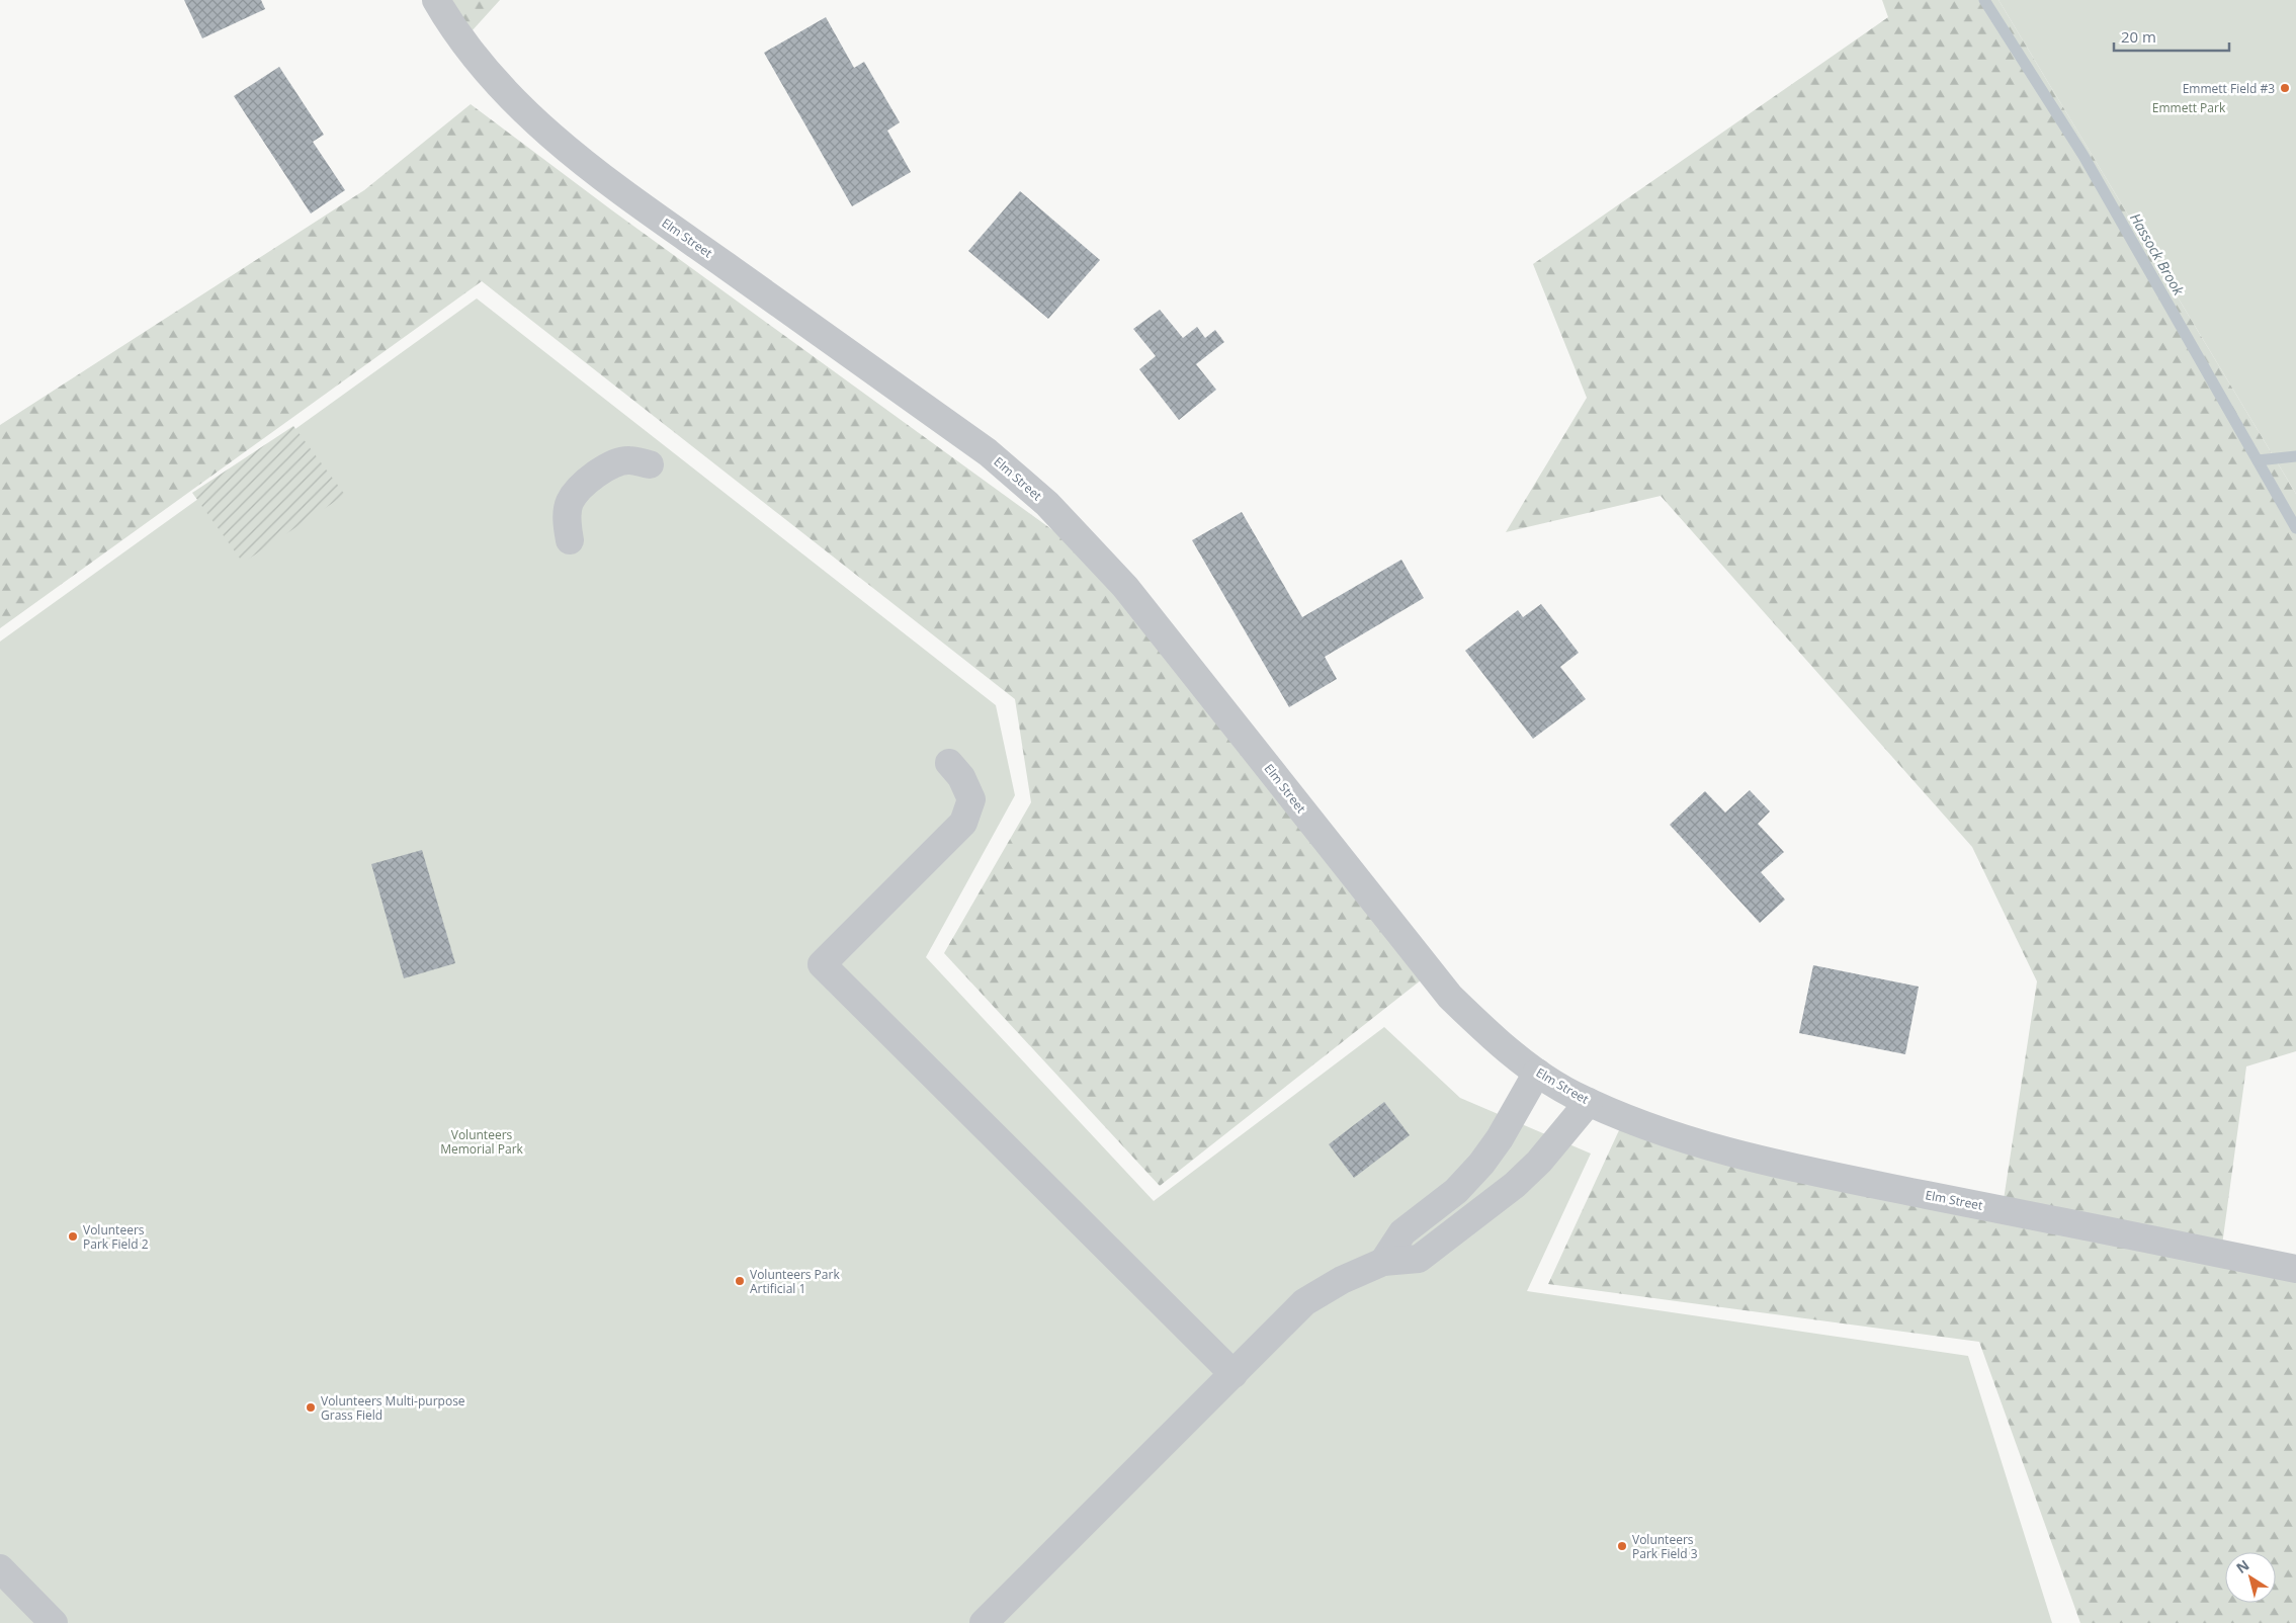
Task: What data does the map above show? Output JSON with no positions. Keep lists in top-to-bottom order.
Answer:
{
  "streets": {
    "street": ["Elm Street"]
  },
  "water": ["Hassock Brook"],
  "parks": ["Emmett Park", "Volunteers Memorial Park"],
  "places": [
    "Emmett Field #3",
    "Volunteers Park Field 2",
    "Volunteers Park Artificial 1",
    "Volunteers Multi-purpose Grass Field",
    "Volunteers Park Field 3"
  ],
  "scale_bar": "20 m",
  "north": "top left"
}
